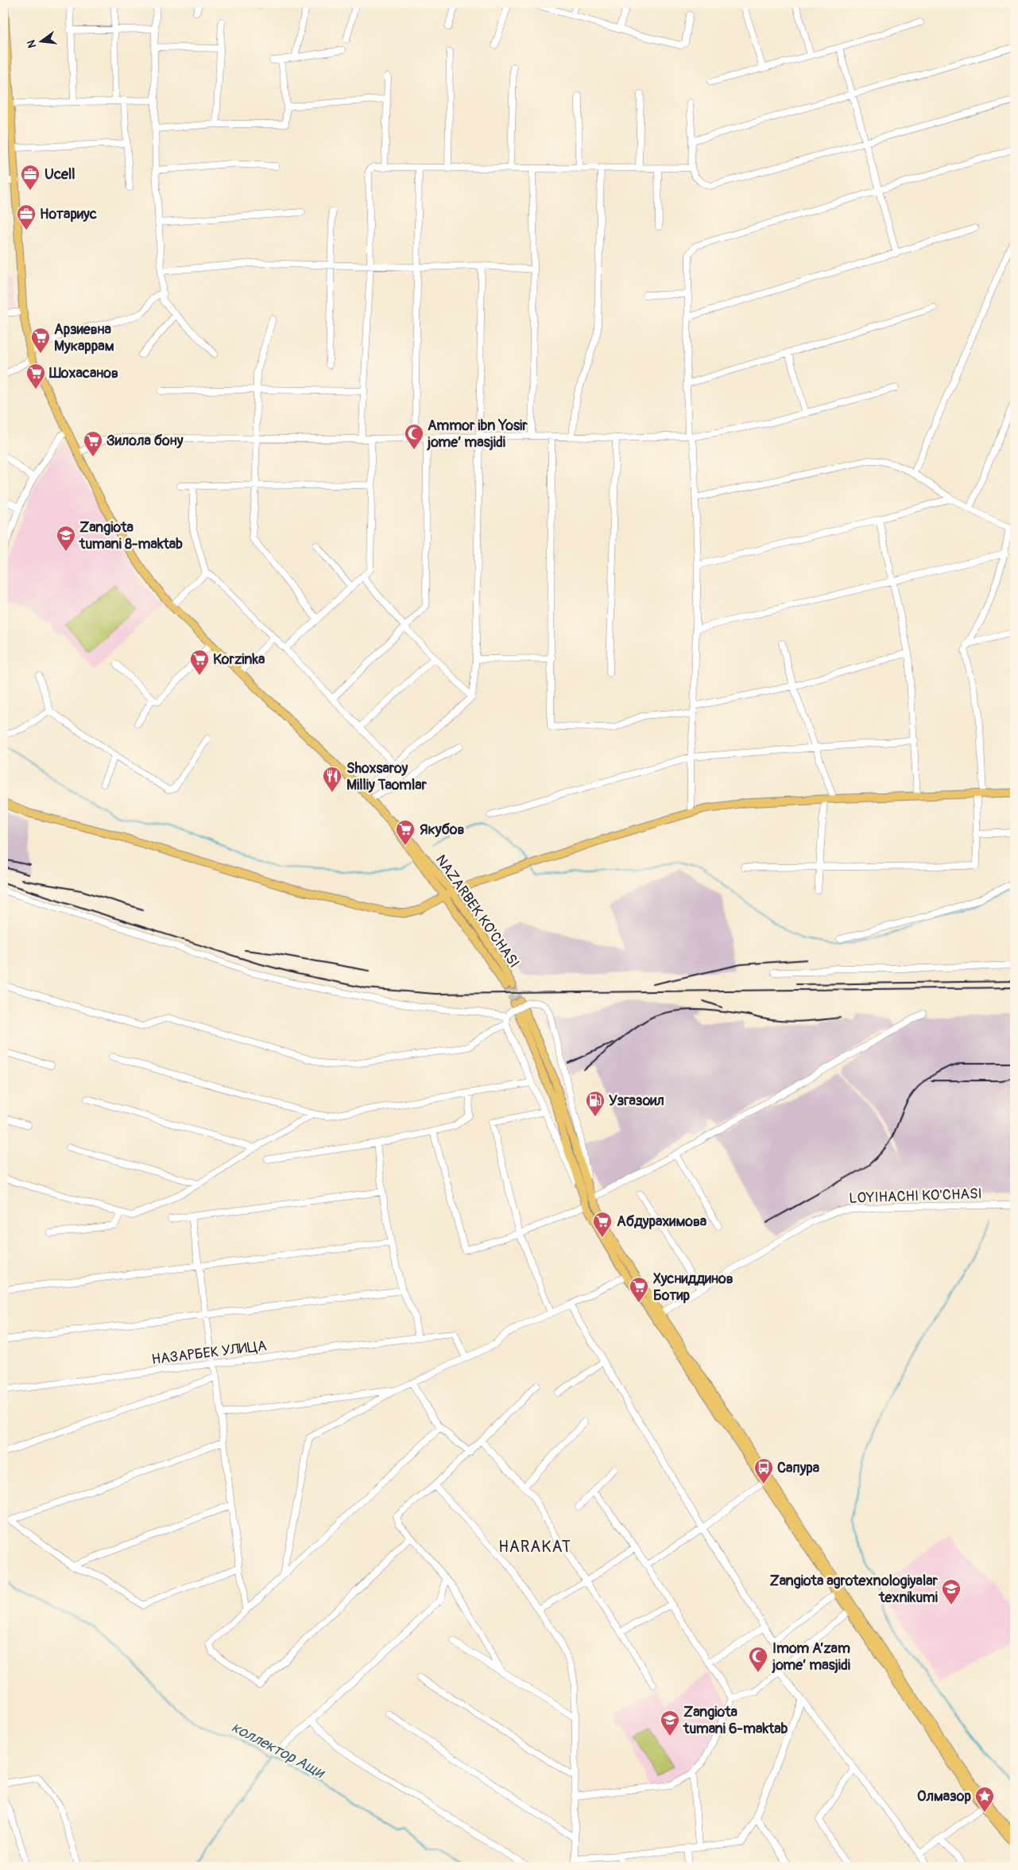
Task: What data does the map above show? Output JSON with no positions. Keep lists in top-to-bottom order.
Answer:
{
  "streets": {
    "main road": ["NAZARBEK KO'CHASI"],
    "street": ["LOYIHACHI KO'CHASI", "НАЗАРБЕК УЛИЦА"]
  },
  "districts": ["HARAKAT"],
  "water": ["коллектор Ащи"],
  "places": {
    "office": ["Ucell", "Нотариус"],
    "supermarket": [
      "Арзиевна Мукаррам",
      "Шохасанов",
      "Зилола бону",
      "Korzinka",
      "Якубов",
      "Абдурахимова",
      "Хусниддинов Ботир"
    ],
    "mosque": ["Ammor ibn Yosir jome’ masjidi", "Imom A’zam jome’ masjidi"],
    "school or university": ["Zangiota tumani 8-maktab", "Zangiota agrotexnologiyalar texnikumi", "Zangiota tumani 6-maktab"],
    "restaurant": ["Shoxsaroy Milliy Taomlar"],
    "fuel station": ["Узгазоил"],
    "bus stop": ["Сапура"],
    "place": ["Олмазор"]
  },
  "north": "left"
}
